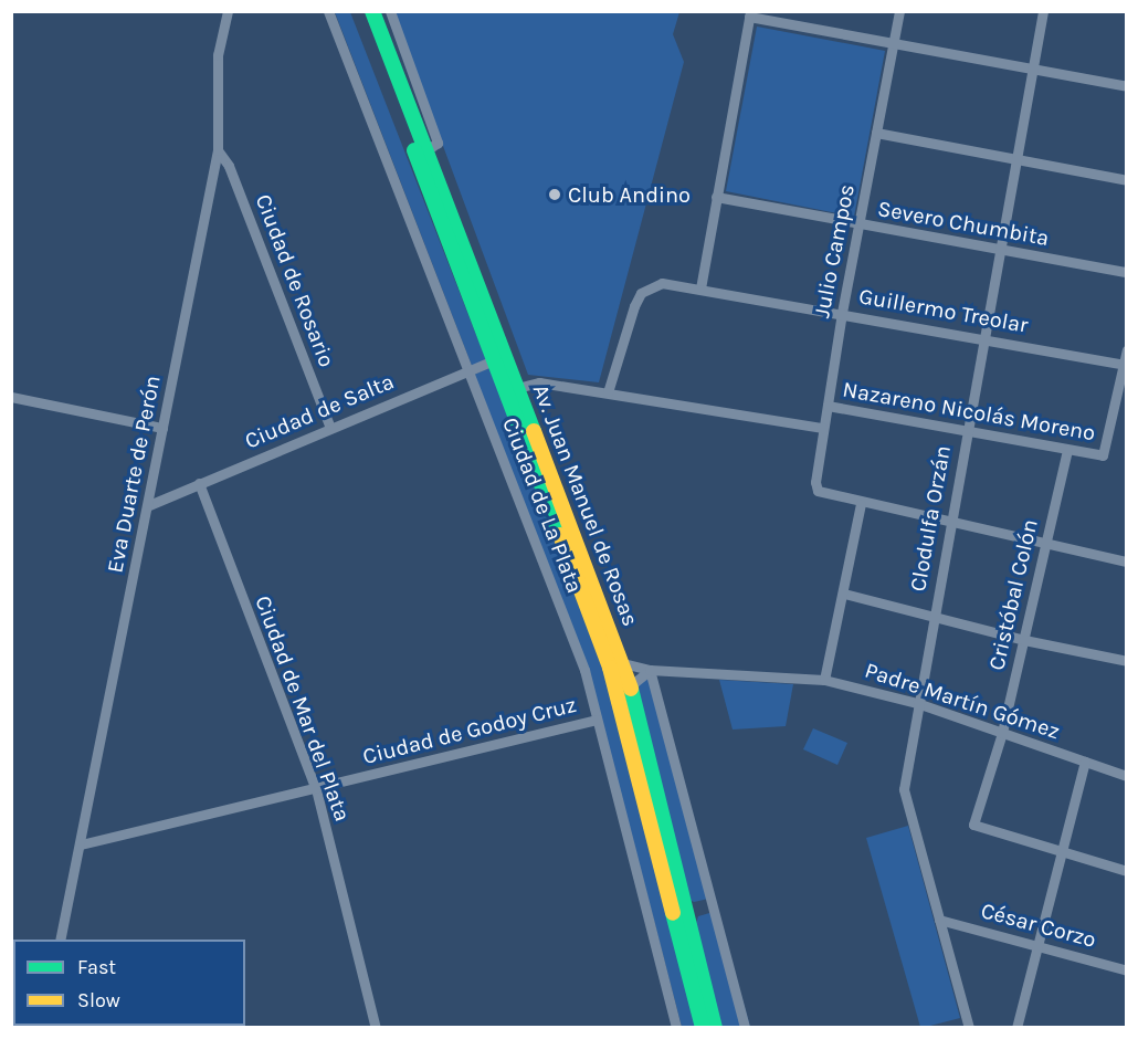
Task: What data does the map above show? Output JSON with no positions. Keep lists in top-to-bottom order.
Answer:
{
  "streets": {
    "main road": ["Av. Juan Manuel de Rosas"],
    "street": [
      "Severo Chumbita",
      "Julio Campos",
      "Ciudad de Rosario",
      "Guillermo Treolar",
      "Ciudad de Salta",
      "Nazareno Nicolás Moreno",
      "Eva Duarte de Perón",
      "Ciudad de La Plata",
      "Clodulfa Orzán",
      "Cristóbal Colón",
      "Padre Martín Gómez",
      "Ciudad de Mar del Plata",
      "Ciudad de Godoy Cruz",
      "César Corzo"
    ]
  },
  "crossings": [
    ["Severo Chumbita", "Julio Campos"],
    ["Severo Chumbita", "Clodulfa Orzán"],
    ["Julio Campos", "Guillermo Treolar"],
    ["Julio Campos", "Nazareno Nicolás Moreno"],
    ["Ciudad de Rosario", "Ciudad de Salta"],
    ["Ciudad de Rosario", "Eva Duarte de Perón"],
    ["Guillermo Treolar", "Nazareno Nicolás Moreno"],
    ["Guillermo Treolar", "Clodulfa Orzán"],
    ["Ciudad de Salta", "Eva Duarte de Perón"],
    ["Ciudad de Salta", "Ciudad de La Plata"],
    ["Ciudad de Salta", "Av. Juan Manuel de Rosas"],
    ["Ciudad de Salta", "Ciudad de Mar del Plata"],
    ["Nazareno Nicolás Moreno", "Av. Juan Manuel de Rosas"],
    ["Nazareno Nicolás Moreno", "Clodulfa Orzán"],
    ["Nazareno Nicolás Moreno", "Cristóbal Colón"],
    ["Eva Duarte de Perón", "Ciudad de Godoy Cruz"],
    ["Ciudad de La Plata", "Ciudad de Godoy Cruz"],
    ["Av. Juan Manuel de Rosas", "Padre Martín Gómez"],
    ["Clodulfa Orzán", "Padre Martín Gómez"],
    ["Clodulfa Orzán", "César Corzo"],
    ["Cristóbal Colón", "Padre Martín Gómez"],
    ["Ciudad de Mar del Plata", "Ciudad de Godoy Cruz"]
  ],
  "places": ["Club Andino"],
  "legend": ["Fast", "Slow"]
}
